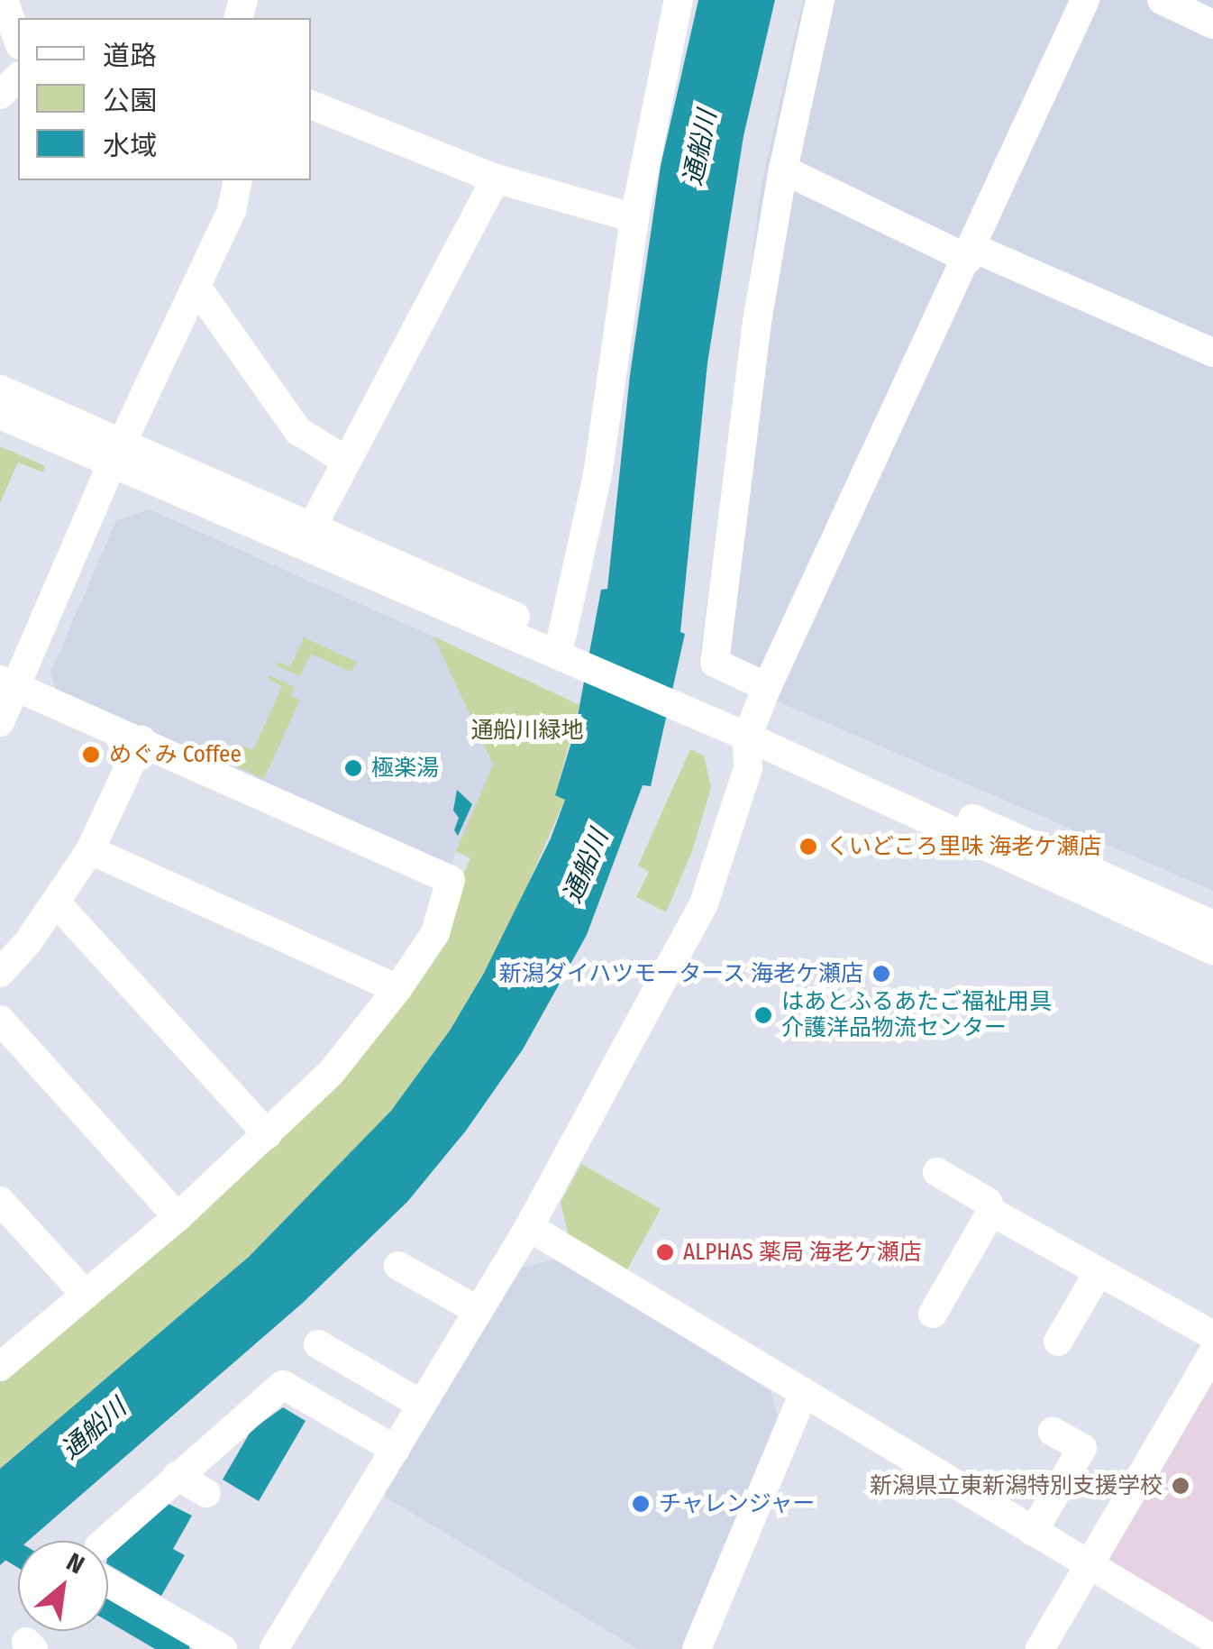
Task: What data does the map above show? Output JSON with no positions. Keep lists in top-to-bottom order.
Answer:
{
  "water": ["通船川"],
  "parks": ["通船川緑地"],
  "places": [
    "めぐみ Coffee",
    "極楽湯",
    "くいどころ里味 海老ケ瀬店",
    "新潟ダイハツモータース 海老ケ瀬店",
    "はあとふるあたご福祉用具 介護洋品物流センター",
    "ALPHAS 薬局 海老ケ瀬店",
    "新潟県立東新潟特別支援学校",
    "チャレンジャー"
  ],
  "legend": ["道路", "公園", "水域"],
  "north": "top right"
}
